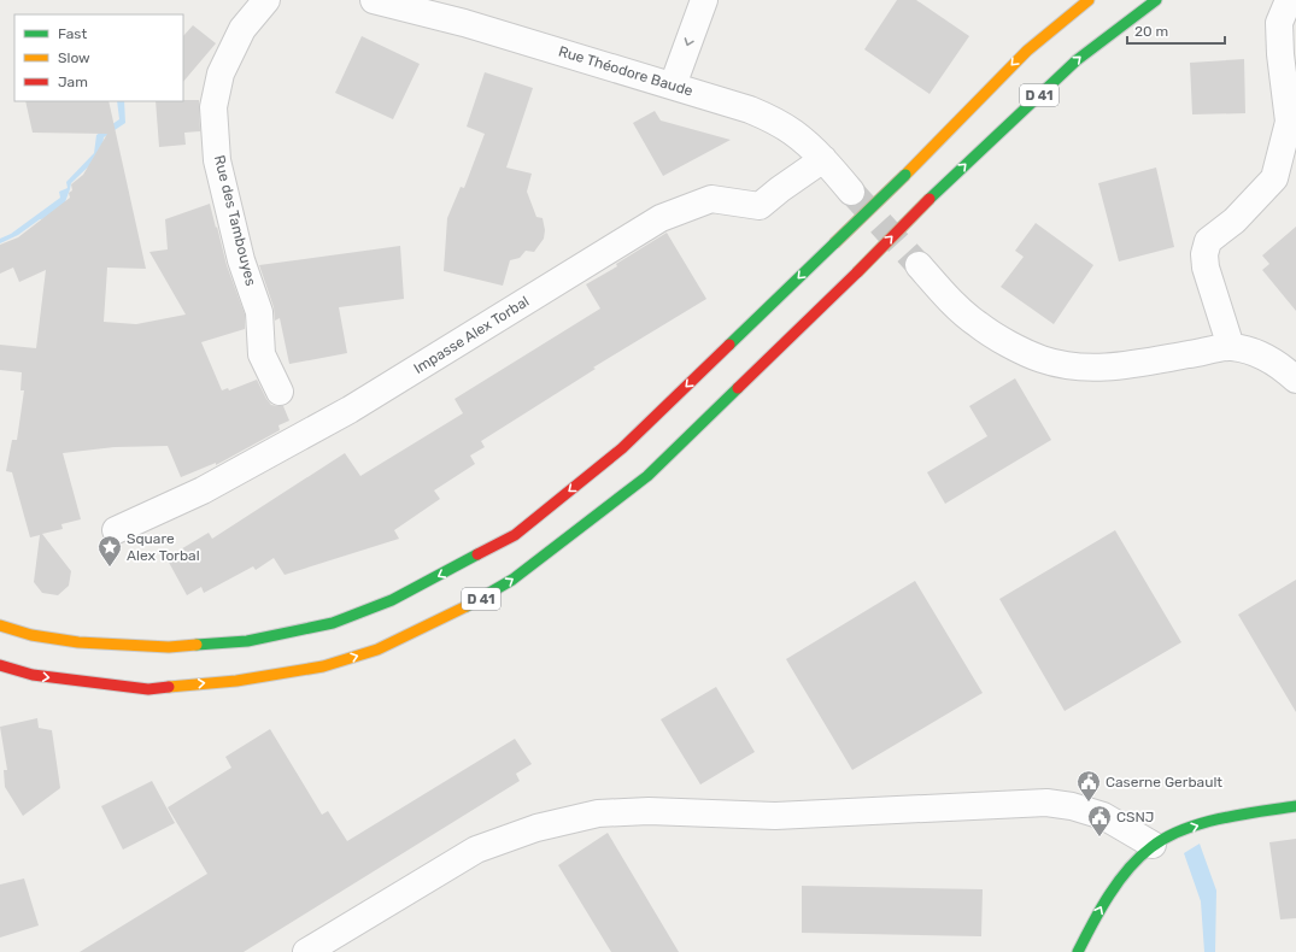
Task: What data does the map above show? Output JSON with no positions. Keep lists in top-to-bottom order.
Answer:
{
  "streets": {
    "main road": ["D 41"],
    "street": ["Rue Théodore Baude", "Rue des Tambouyes", "Impasse Alex Torbal"]
  },
  "crossings": [
    ["Rue Théodore Baude", "Impasse Alex Torbal"]
  ],
  "places": {
    "place": ["Square Alex Torbal"],
    "public building": ["Caserne Gerbault", "CSNJ"]
  },
  "legend": ["Fast", "Slow", "Jam"],
  "scale_bar": "20 m"
}
